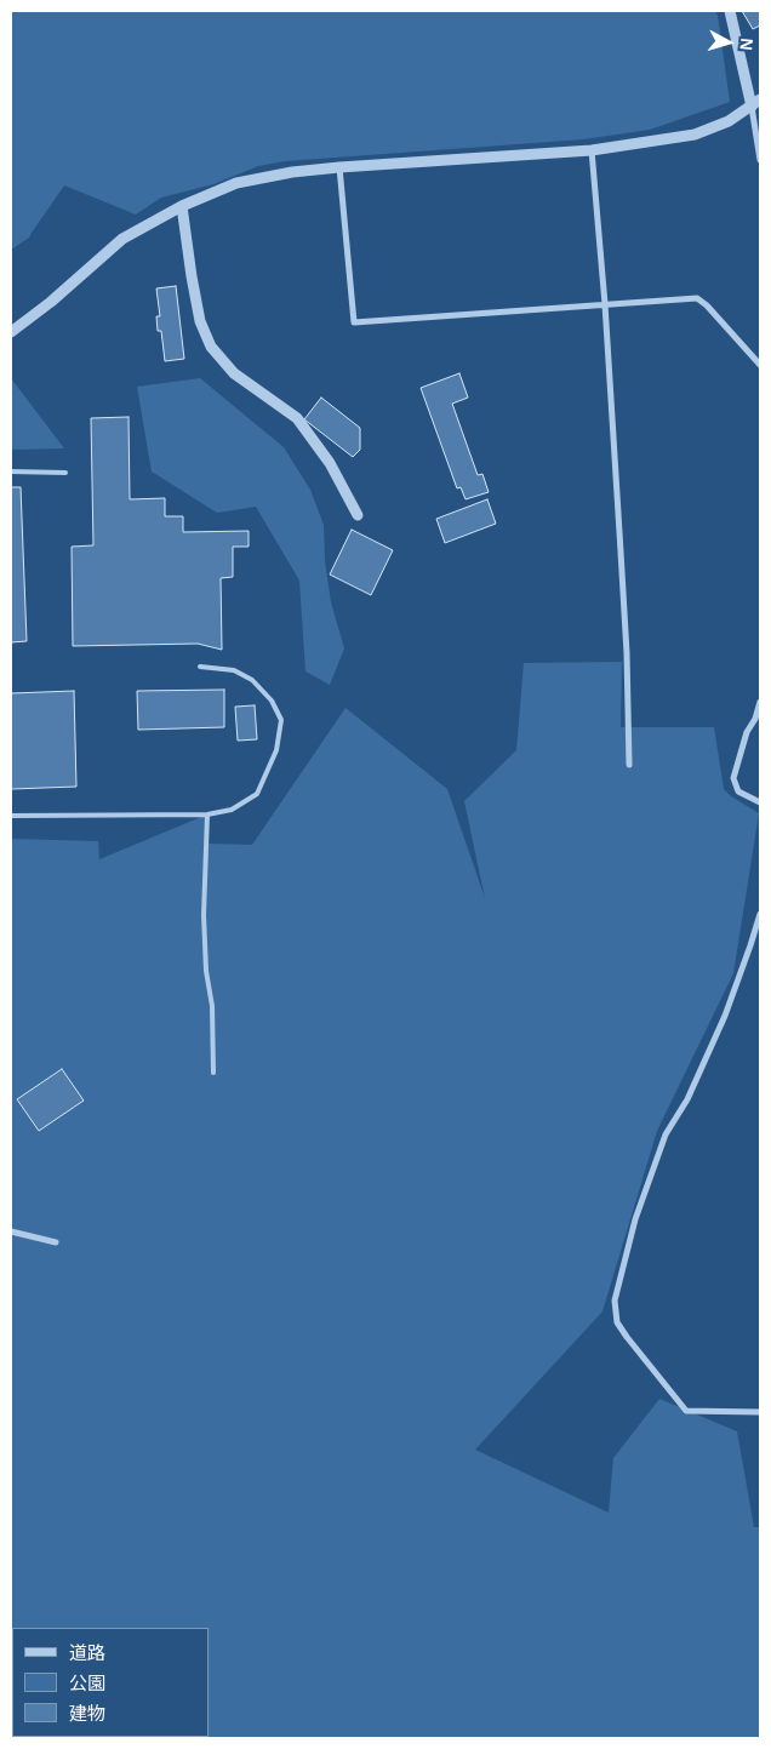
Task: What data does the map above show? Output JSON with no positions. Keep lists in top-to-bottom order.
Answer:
{
  "legend": ["道路", "公園", "建物"],
  "north": "right"
}
